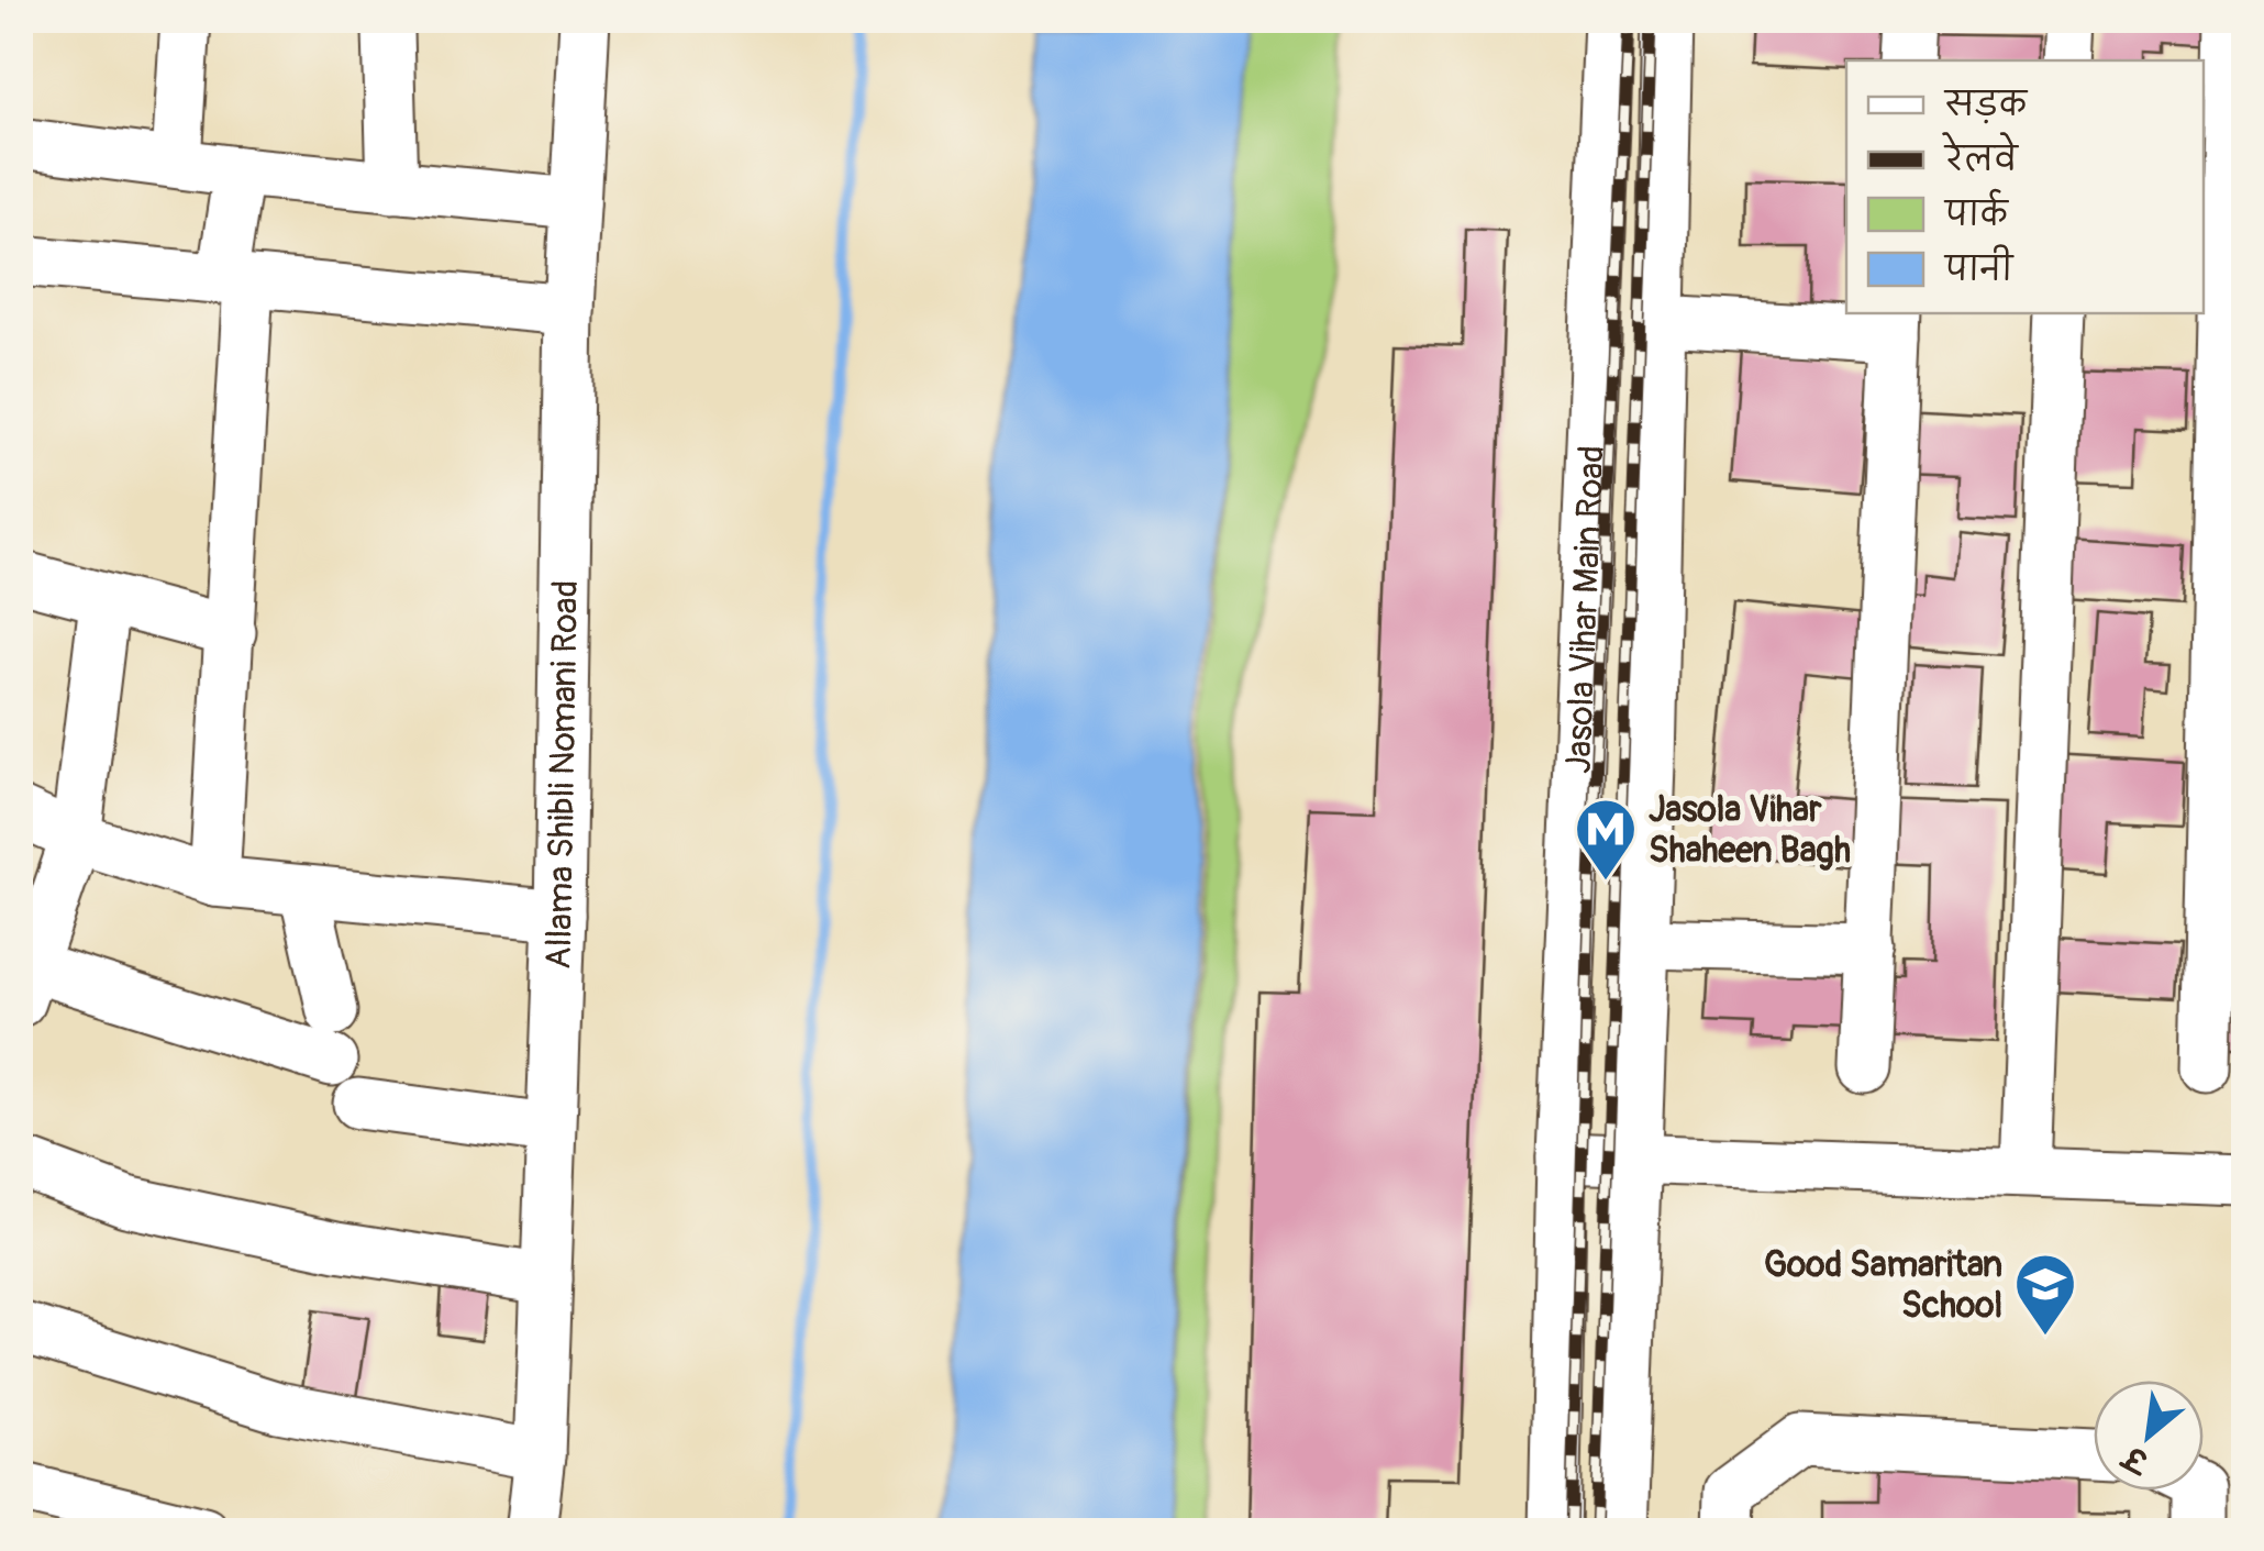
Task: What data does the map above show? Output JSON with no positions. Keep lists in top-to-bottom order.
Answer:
{
  "streets": {
    "street": ["Jasola Vihar Main Road", "Allama Shibli Nomani Road"]
  },
  "places": {
    "metro station": ["Jasola Vihar Shaheen Bagh"],
    "school or university": ["Good Samaritan School"]
  },
  "legend": [
    "सड़क",
    "रेलवे",
    "पार्क",
    "पानी"
  ],
  "north": "bottom left"
}
